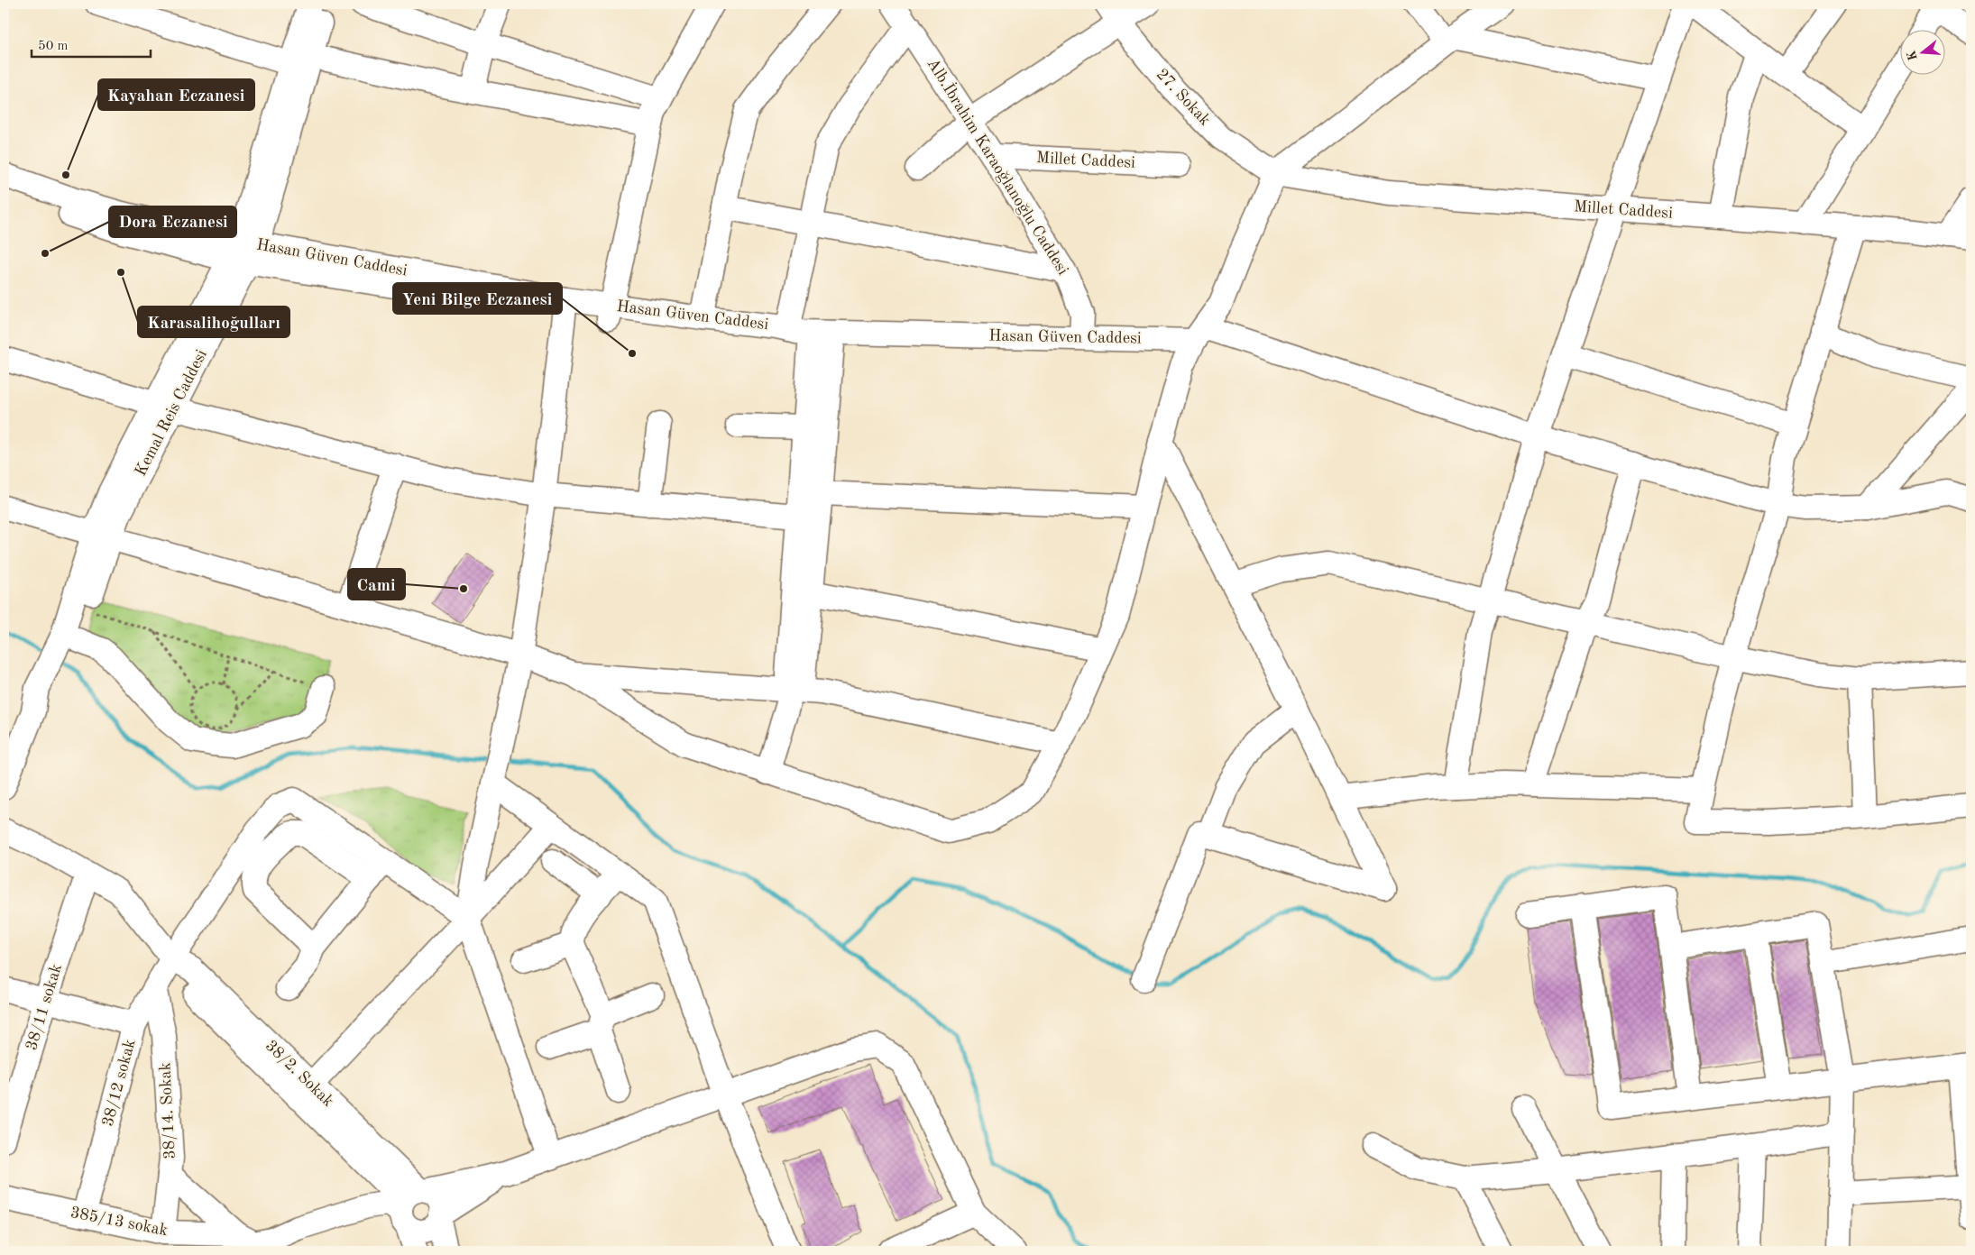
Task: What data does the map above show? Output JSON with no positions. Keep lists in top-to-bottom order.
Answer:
{
  "streets": {
    "street": [
      "27. Sokak",
      "Millet Caddesi",
      "Alb.İbrahim Karaoğlanoğlu Caddesi",
      "Hasan Güven Caddesi",
      "Kemal Reis Caddesi",
      "38/11 sokak",
      "38/2. Sokak",
      "38/12 sokak",
      "38/14. Sokak",
      "385/13 sokak"
    ]
  },
  "crossings": [
    ["27. Sokak", "Millet Caddesi"],
    ["Millet Caddesi", "Alb.İbrahim Karaoğlanoğlu Caddesi"],
    ["Alb.İbrahim Karaoğlanoğlu Caddesi", "Hasan Güven Caddesi"],
    ["Hasan Güven Caddesi", "Kemal Reis Caddesi"],
    ["38/11 sokak", "38/2. Sokak"],
    ["38/2. Sokak", "38/12 sokak"],
    ["38/12 sokak", "38/14. Sokak"],
    ["38/12 sokak", "385/13 sokak"],
    ["38/14. Sokak", "385/13 sokak"]
  ],
  "places": [
    "Kayahan Eczanesi",
    "Dora Eczanesi",
    "Karasalihoğulları",
    "Yeni Bilge Eczanesi",
    "Cami"
  ],
  "scale_bar": "50 m",
  "north": "left"
}
